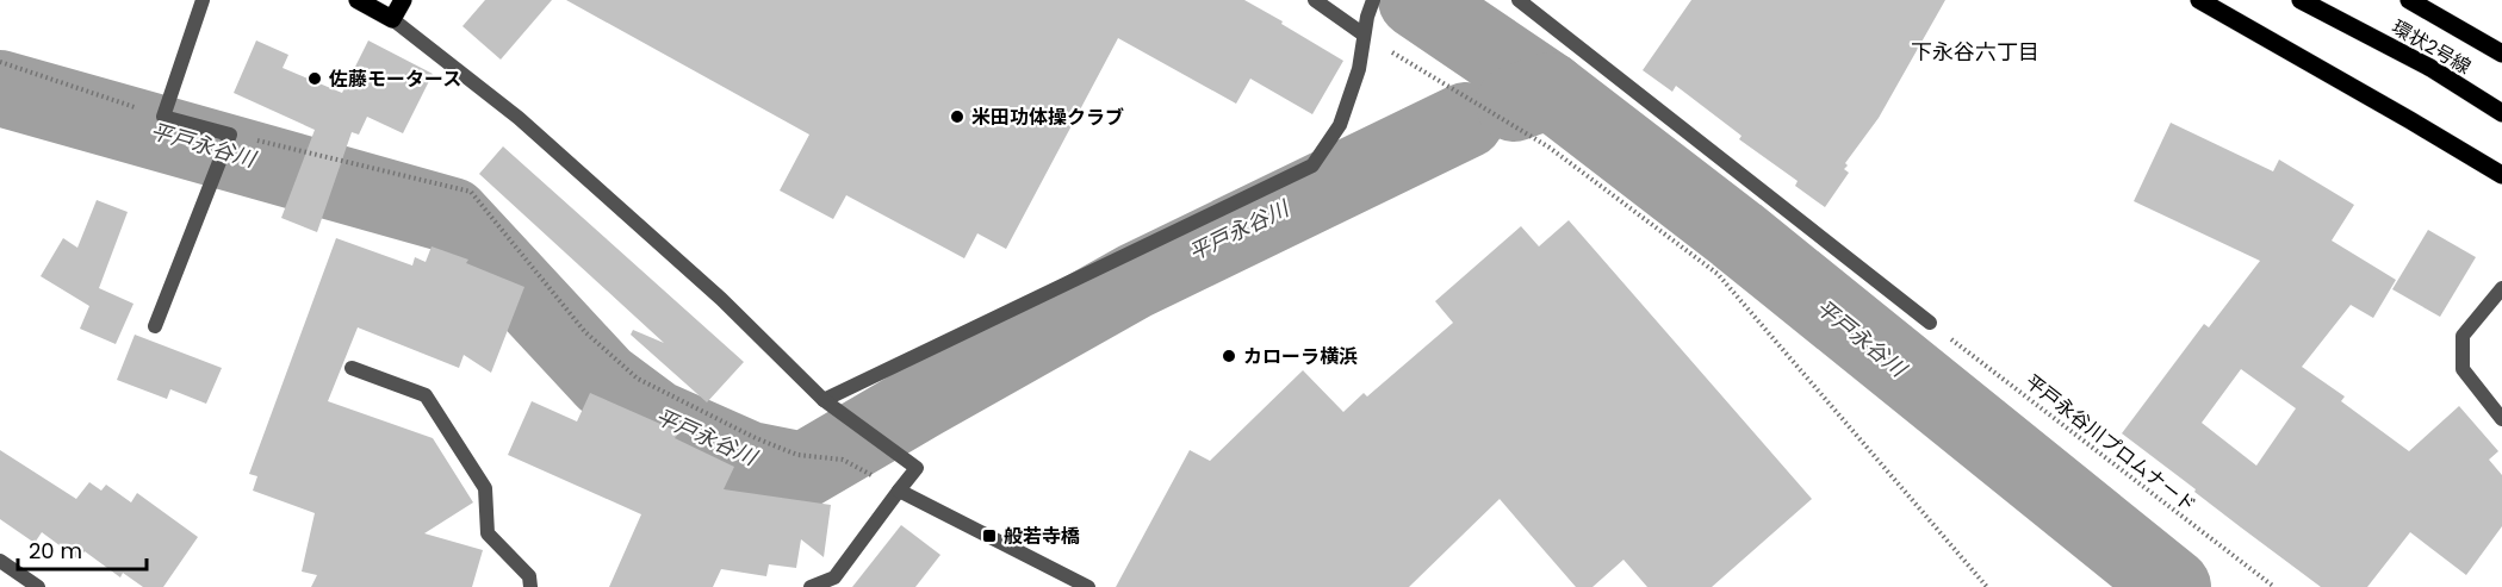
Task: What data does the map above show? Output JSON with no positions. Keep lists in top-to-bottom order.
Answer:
{
  "streets": {
    "main road": ["環状2号線"],
    "path": ["平戸永谷川プロムナード"]
  },
  "districts": ["下永谷六丁目"],
  "water": ["平戸永谷川"],
  "places": {
    "other": ["佐藤モータース", "米田功体操クラブ", "カローラ横浜"],
    "transit": ["般若寺橋"]
  },
  "scale_bar": "20 m"
}
